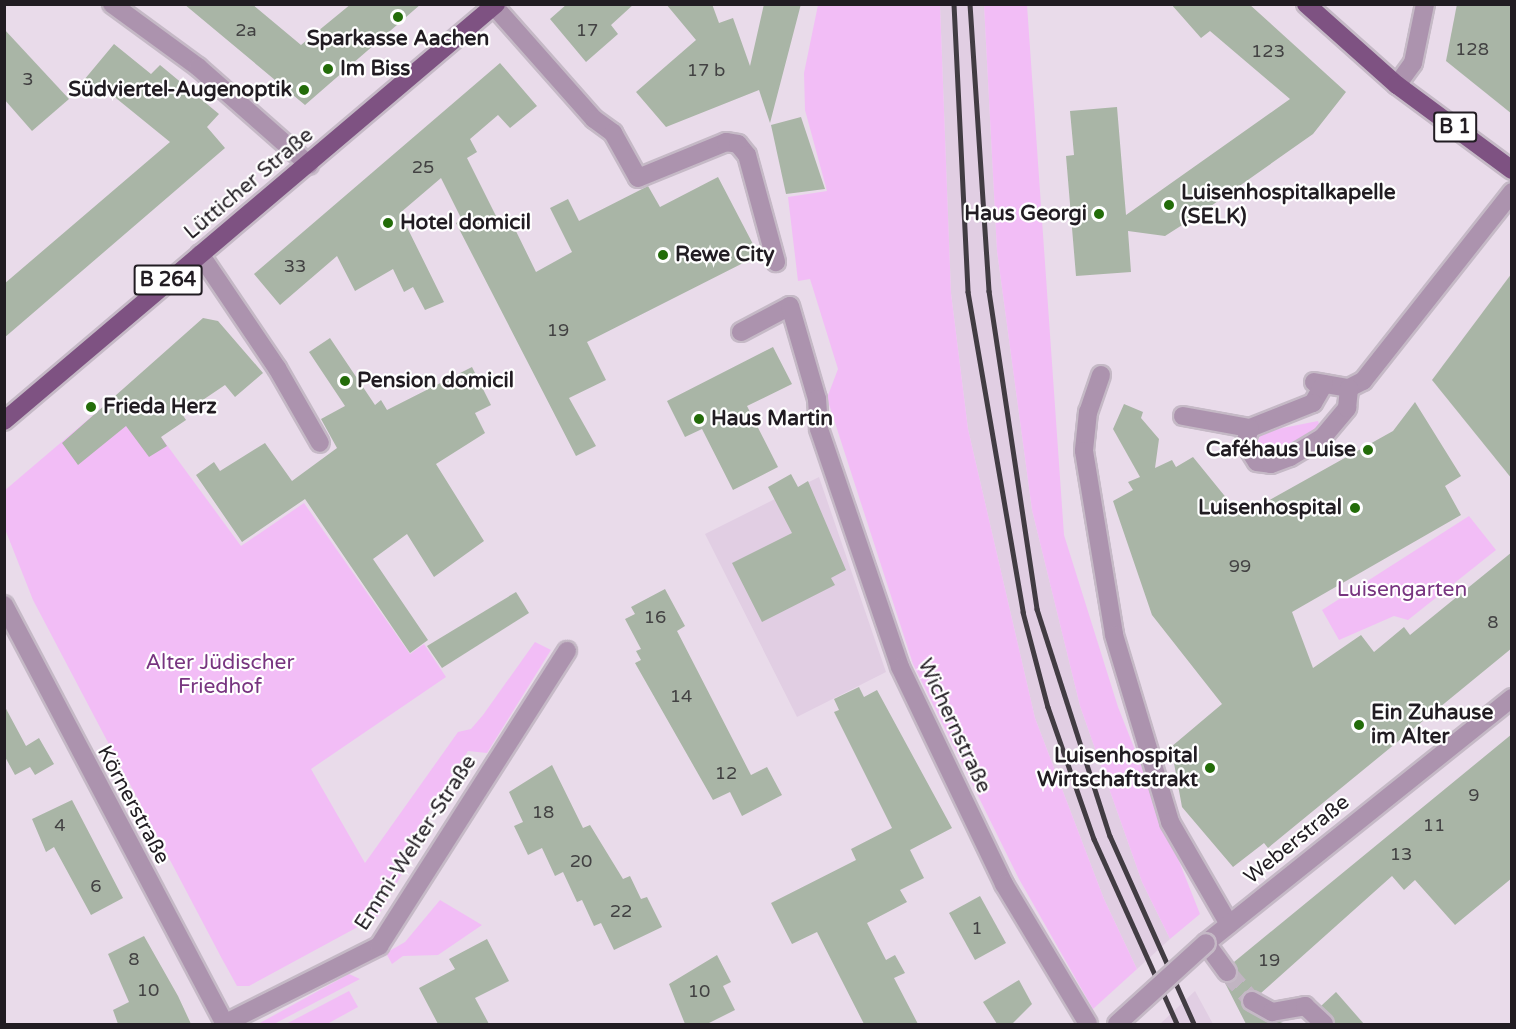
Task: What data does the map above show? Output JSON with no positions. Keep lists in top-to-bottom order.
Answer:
{
  "streets": {
    "main road": ["B 1", "Lütticher Straße", "B 264"],
    "street": [
      "Wichernstraße",
      "Körnerstraße",
      "Weberstraße",
      "Emmi-Welter-Straße"
    ]
  },
  "crossings": [
    ["Körnerstraße", "Emmi-Welter-Straße"]
  ],
  "parks": ["Luisengarten", "Alter Jüdischer Friedhof"],
  "places": [
    "Sparkasse Aachen",
    "Im Biss",
    "Südviertel-Augenoptik",
    "Luisenhospitalkapelle (SELK)",
    "Haus Georgi",
    "Hotel domicil",
    "Rewe City",
    "Pension domicil",
    "Frieda Herz",
    "Haus Martin",
    "Caféhaus Luise",
    "Luisenhospital",
    "Ein Zuhause im Alter",
    "Luisenhospital Wirtschaftstrakt"
  ],
  "house_numbers": [
    "2a",
    "17",
    "128",
    "123",
    "17 b",
    "3",
    "25",
    "33",
    "19",
    "99",
    "16",
    "8",
    "14",
    "12",
    "9",
    "18",
    "4",
    "11",
    "13",
    "20",
    "6",
    "22",
    "1",
    "8",
    "19",
    "10",
    "10"
  ]
}
